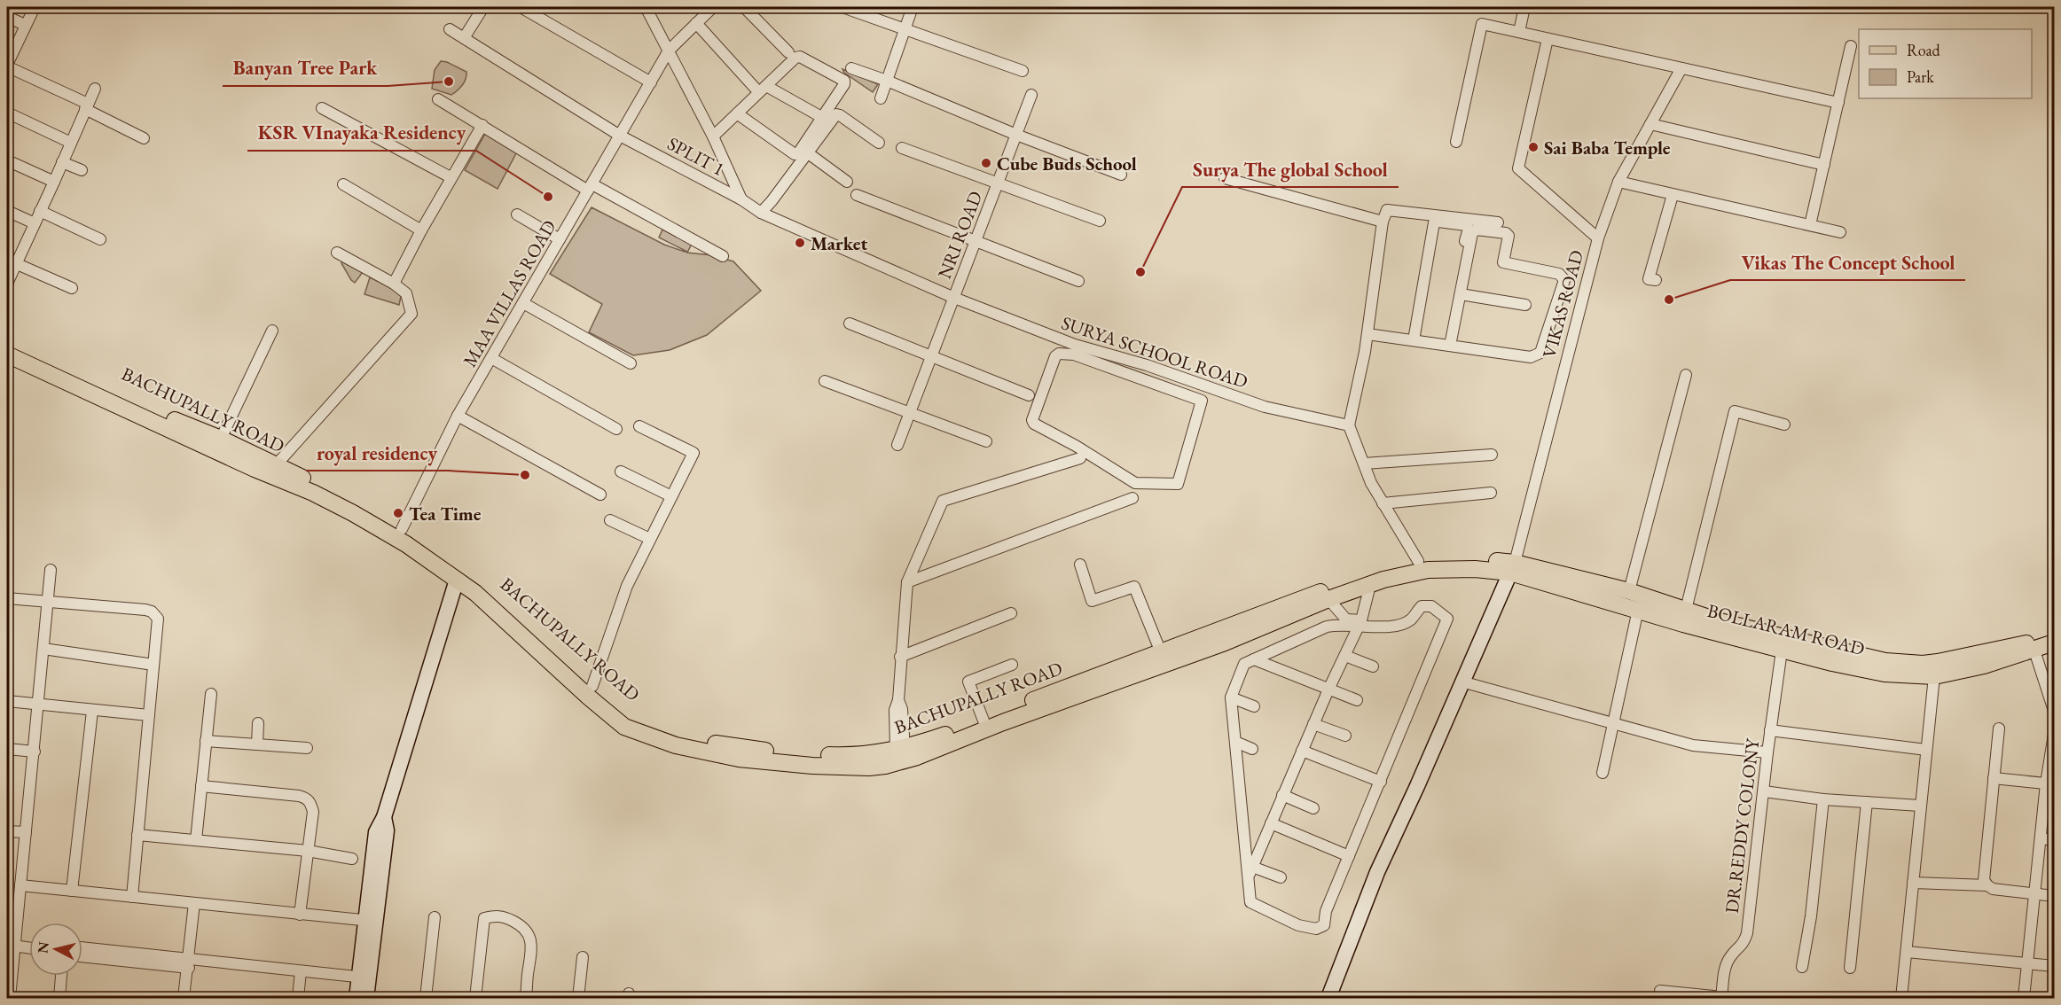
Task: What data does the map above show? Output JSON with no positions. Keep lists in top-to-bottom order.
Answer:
{
  "streets": {
    "main road": ["BACHUPALLY ROAD", "BOLLARAM ROAD"],
    "street": [
      "SPLIT 1",
      "NRI ROAD",
      "MAA VILLAS ROAD",
      "VIKAS ROAD",
      "SURYA SCHOOL ROAD",
      "DR.REDDY COLONY"
    ]
  },
  "crossings": [
    ["SPLIT 1", "MAA VILLAS ROAD"],
    ["SPLIT 1", "SURYA SCHOOL ROAD"],
    ["NRI ROAD", "SURYA SCHOOL ROAD"],
    ["MAA VILLAS ROAD", "BACHUPALLY ROAD"],
    ["VIKAS ROAD", "BACHUPALLY ROAD"],
    ["VIKAS ROAD", "BOLLARAM ROAD"],
    ["BACHUPALLY ROAD", "BOLLARAM ROAD"],
    ["BOLLARAM ROAD", "DR.REDDY COLONY"]
  ],
  "places": [
    "Banyan Tree Park",
    "Sai Baba Temple",
    "Cube Buds School",
    "KSR VInayaka Residency",
    "Market",
    "Surya The global School",
    "Vikas The Concept School",
    "royal residency",
    "Tea Time"
  ],
  "legend": ["Road", "Park"],
  "north": "left"
}
